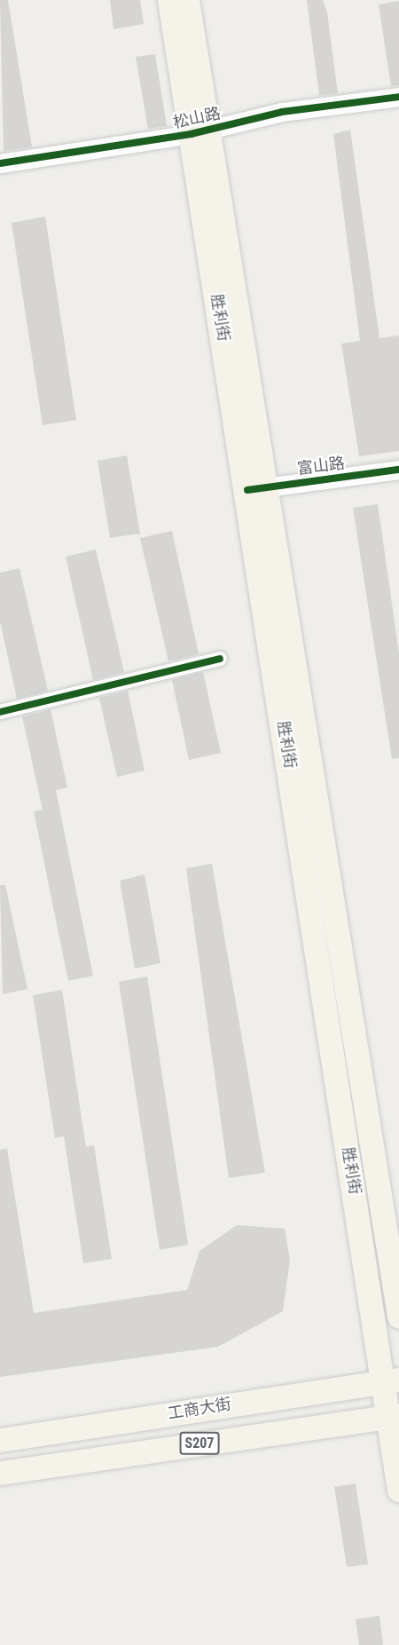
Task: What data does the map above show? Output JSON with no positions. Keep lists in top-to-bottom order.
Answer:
{
  "streets": {
    "main road": ["胜利街", "工商大街", "S207"],
    "street": ["松山路", "富山路"]
  },
  "crossings": [
    ["松山路", "胜利街"],
    ["胜利街", "富山路"],
    ["胜利街", "工商大街"],
    ["胜利街", "S207"]
  ]
}
